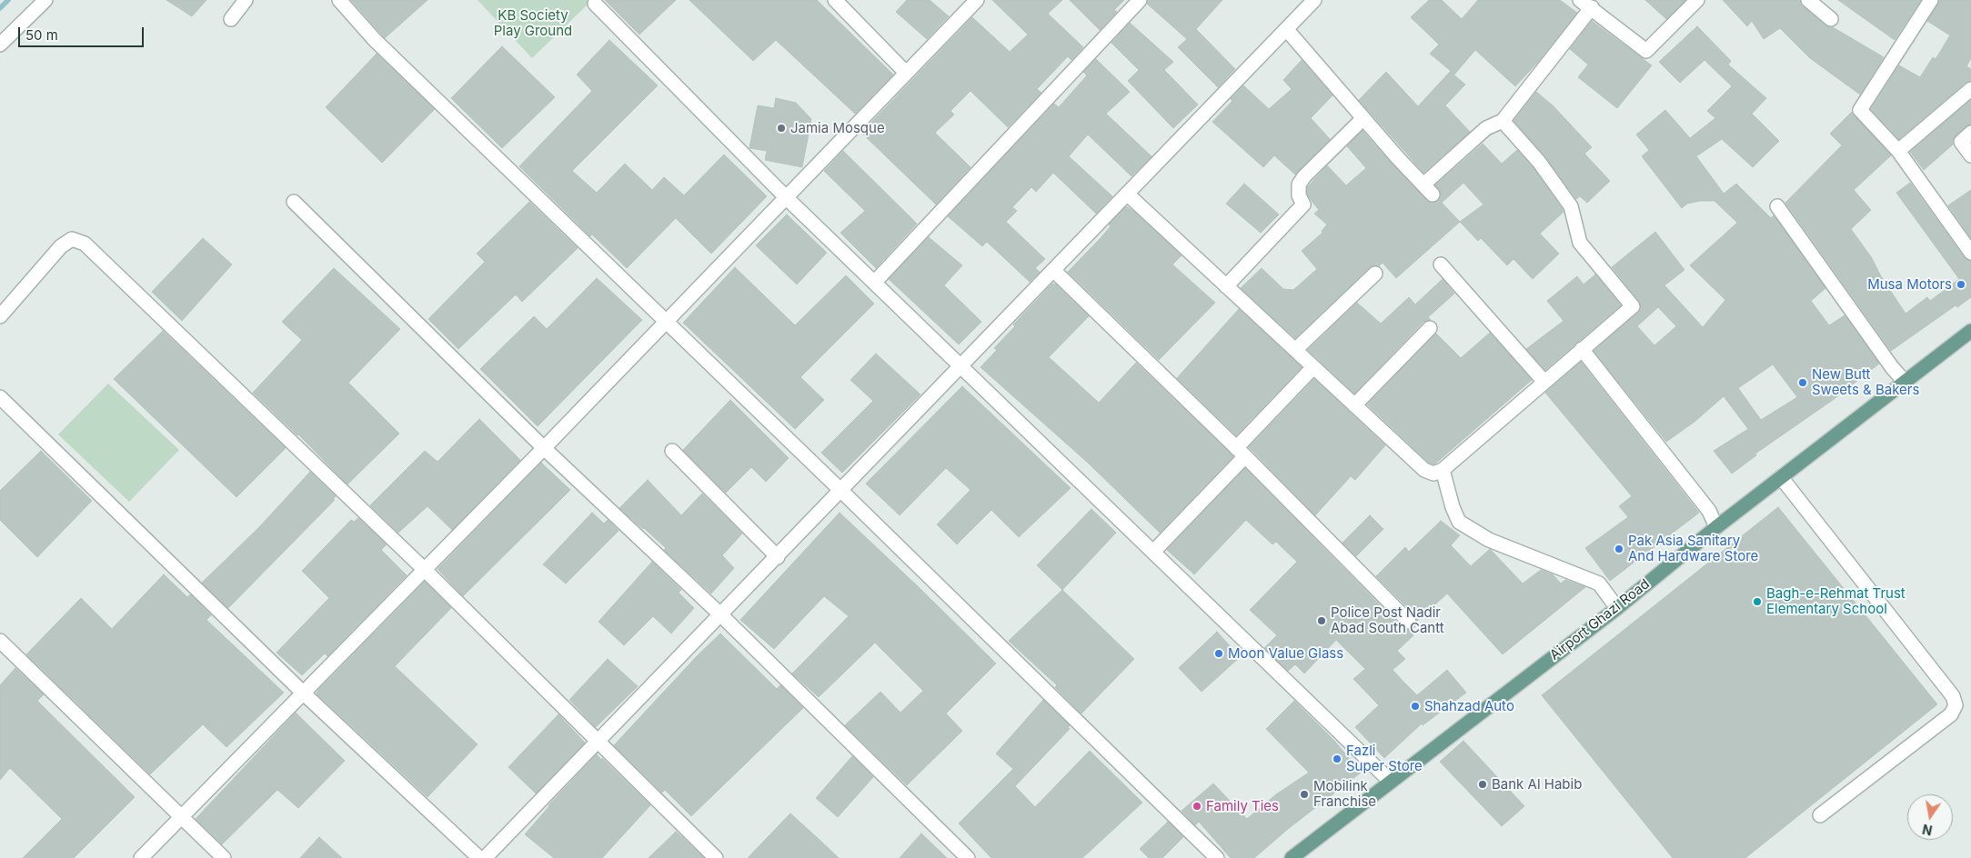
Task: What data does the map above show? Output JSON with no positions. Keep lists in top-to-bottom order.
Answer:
{
  "streets": {
    "main road": ["Airport Ghazi Road"]
  },
  "parks": ["KB Society Play Ground"],
  "places": [
    "Jamia Mosque",
    "Musa Motors",
    "New Butt Sweets & Bakers",
    "Pak Asia Sanitary And Hardware Store",
    "Bagh-e-Rehmat Trust Elementary School",
    "Police Post Nadir Abad South Cantt",
    "Moon Value Glass",
    "Shahzad Auto",
    "Fazli Super Store",
    "Bank Al Habib",
    "Mobilink Franchise",
    "Family Ties"
  ],
  "scale_bar": "50 m",
  "north": "bottom"
}
